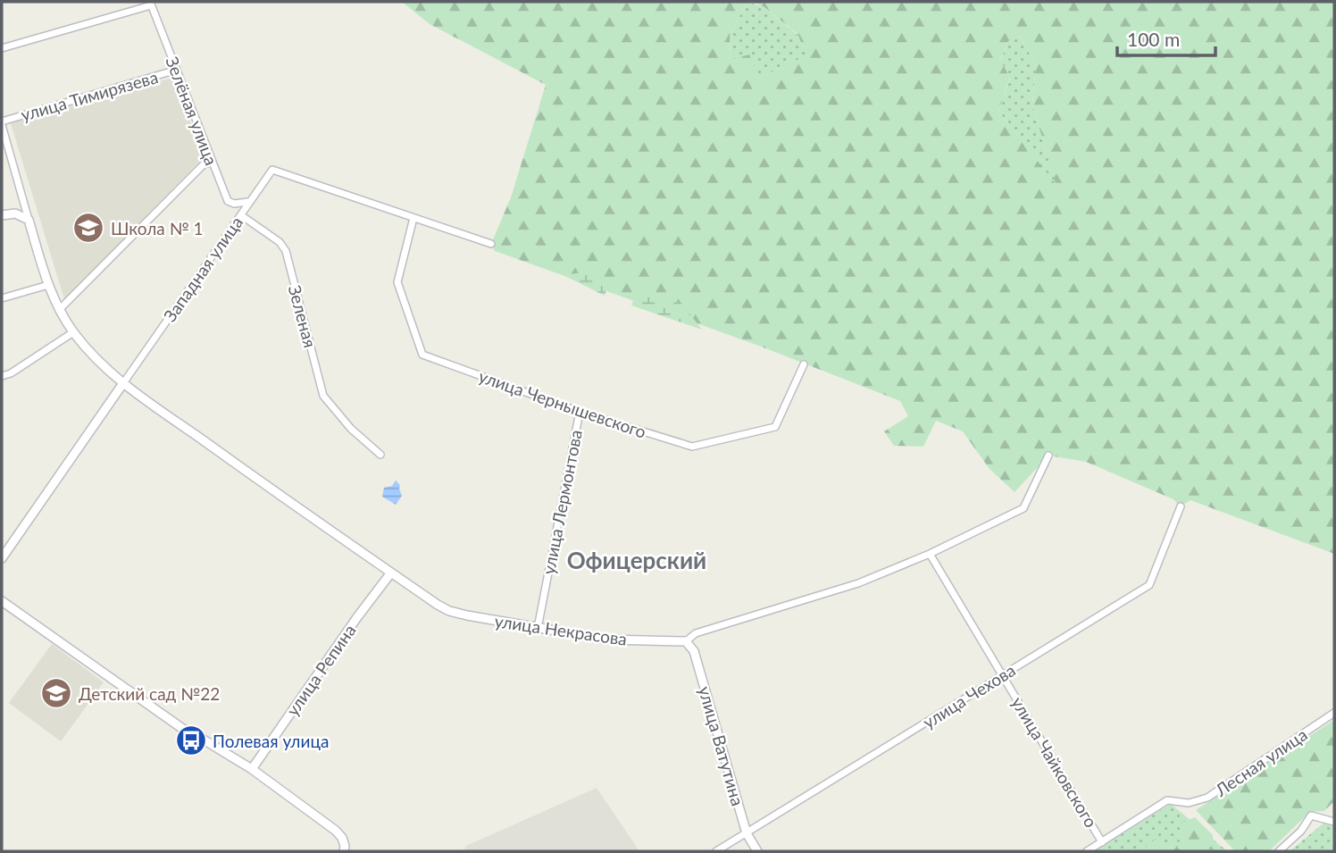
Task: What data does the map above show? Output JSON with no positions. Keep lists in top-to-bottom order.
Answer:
{
  "streets": {
    "street": [
      "улица Тимирязева",
      "Зелёная улица",
      "Западная улица",
      "Зеленая",
      "улица Чернышевского",
      "улица Лермонтова",
      "улица Некрасова",
      "улица Репина",
      "улица Чехова",
      "улица Ватутина",
      "улица Чайковского",
      "Лесная улица"
    ]
  },
  "crossings": [
    ["улица Тимирязева", "Зелёная улица"],
    ["Зелёная улица", "Западная улица"],
    ["Западная улица", "Зеленая"],
    ["Западная улица", "улица Чернышевского"],
    ["Западная улица", "улица Некрасова"],
    ["улица Чернышевского", "улица Лермонтова"],
    ["улица Лермонтова", "улица Некрасова"],
    ["улица Некрасова", "улица Репина"],
    ["улица Некрасова", "улица Ватутина"],
    ["улица Некрасова", "улица Чайковского"],
    ["улица Чехова", "улица Ватутина"],
    ["улица Чехова", "улица Чайковского"],
    ["улица Чайковского", "Лесная улица"]
  ],
  "districts": ["Офицерский"],
  "places": {
    "school or university": ["Школа № 1", "Детский сад №22"],
    "bus stop": ["Полевая улица"]
  },
  "scale_bar": "100 m"
}
